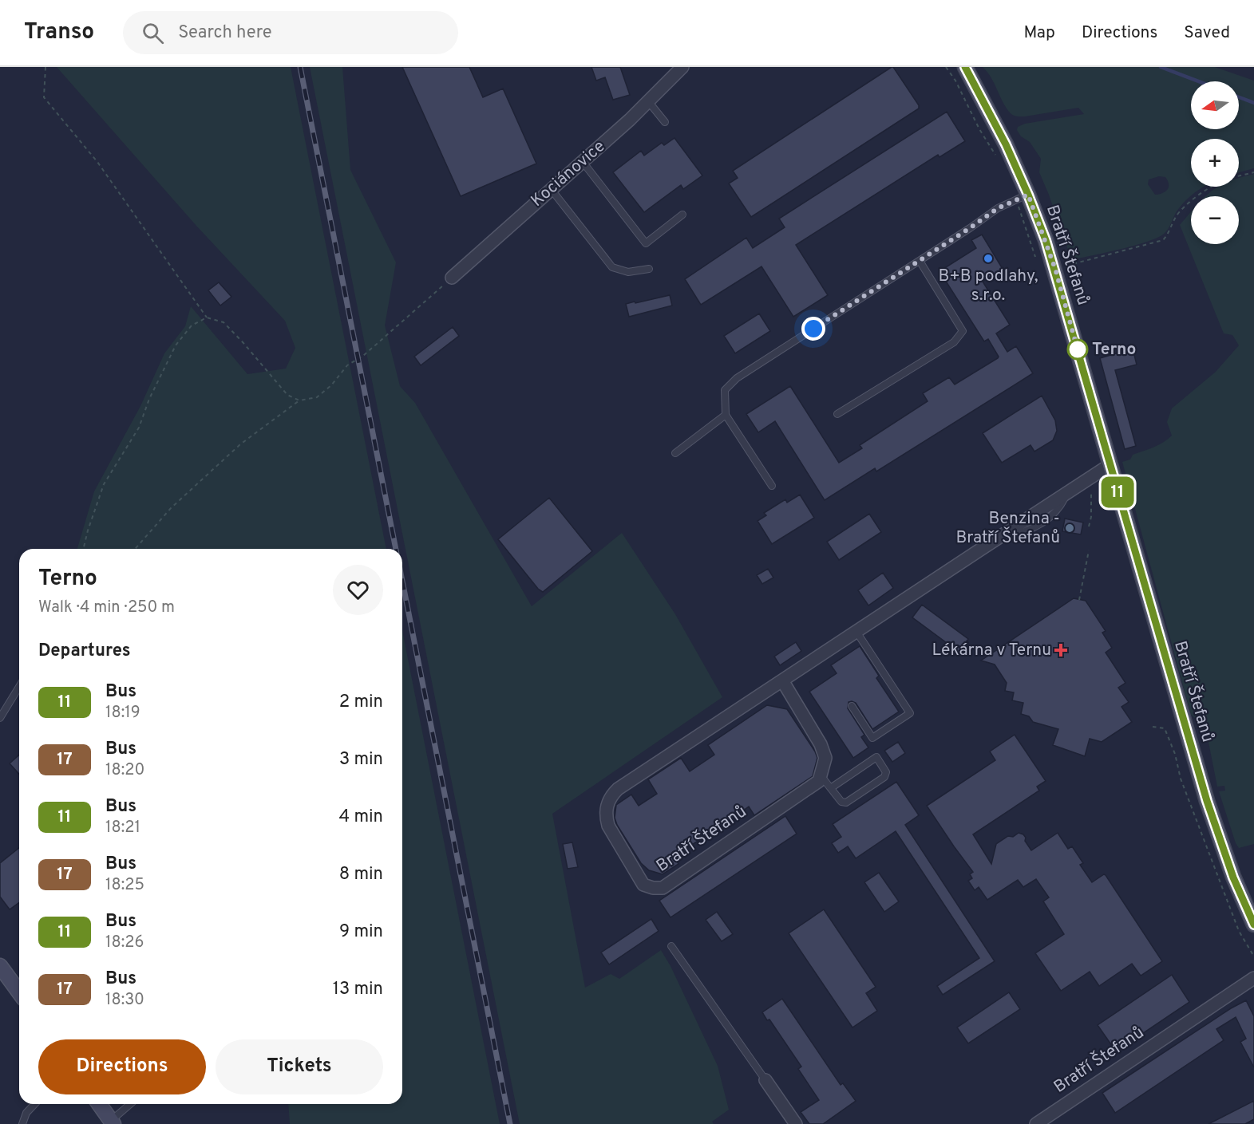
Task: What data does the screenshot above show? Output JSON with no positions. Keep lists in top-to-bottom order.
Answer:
{
  "streets": {
    "main road": ["Bratří Štefanů"],
    "street": ["Kociánovice"]
  },
  "places": {
    "other": ["B+B podlahy, s.r.o.", "Terno", "Benzina - Bratří Štefanů"],
    "health": ["Lékárna v Ternu"]
  },
  "lines": ["bus line 11"],
  "north": "left",
  "page": {
    "header": "Transo",
    "search": "Search here",
    "nav": ["Map", "Directions", "Saved"],
    "on_map": "11",
    "map_buttons": ["+", "−"],
    "heading": [
      ["Terno", "Walk · 4 min · 250 m"],
      "Departures"
    ],
    "list": [
      {
        "mark": "11",
        "name": "Bus",
        "note": "18:19",
        "value": "2 min"
      },
      {
        "mark": "17",
        "name": "Bus",
        "note": "18:20",
        "value": "3 min"
      },
      {
        "mark": "11",
        "name": "Bus",
        "note": "18:21",
        "value": "4 min"
      },
      {
        "mark": "17",
        "name": "Bus",
        "note": "18:25",
        "value": "8 min"
      },
      {
        "mark": "11",
        "name": "Bus",
        "note": "18:26",
        "value": "9 min"
      },
      {
        "mark": "17",
        "name": "Bus",
        "note": "18:30",
        "value": "13 min"
      }
    ],
    "buttons": ["Directions", "Tickets"]
  }
}
